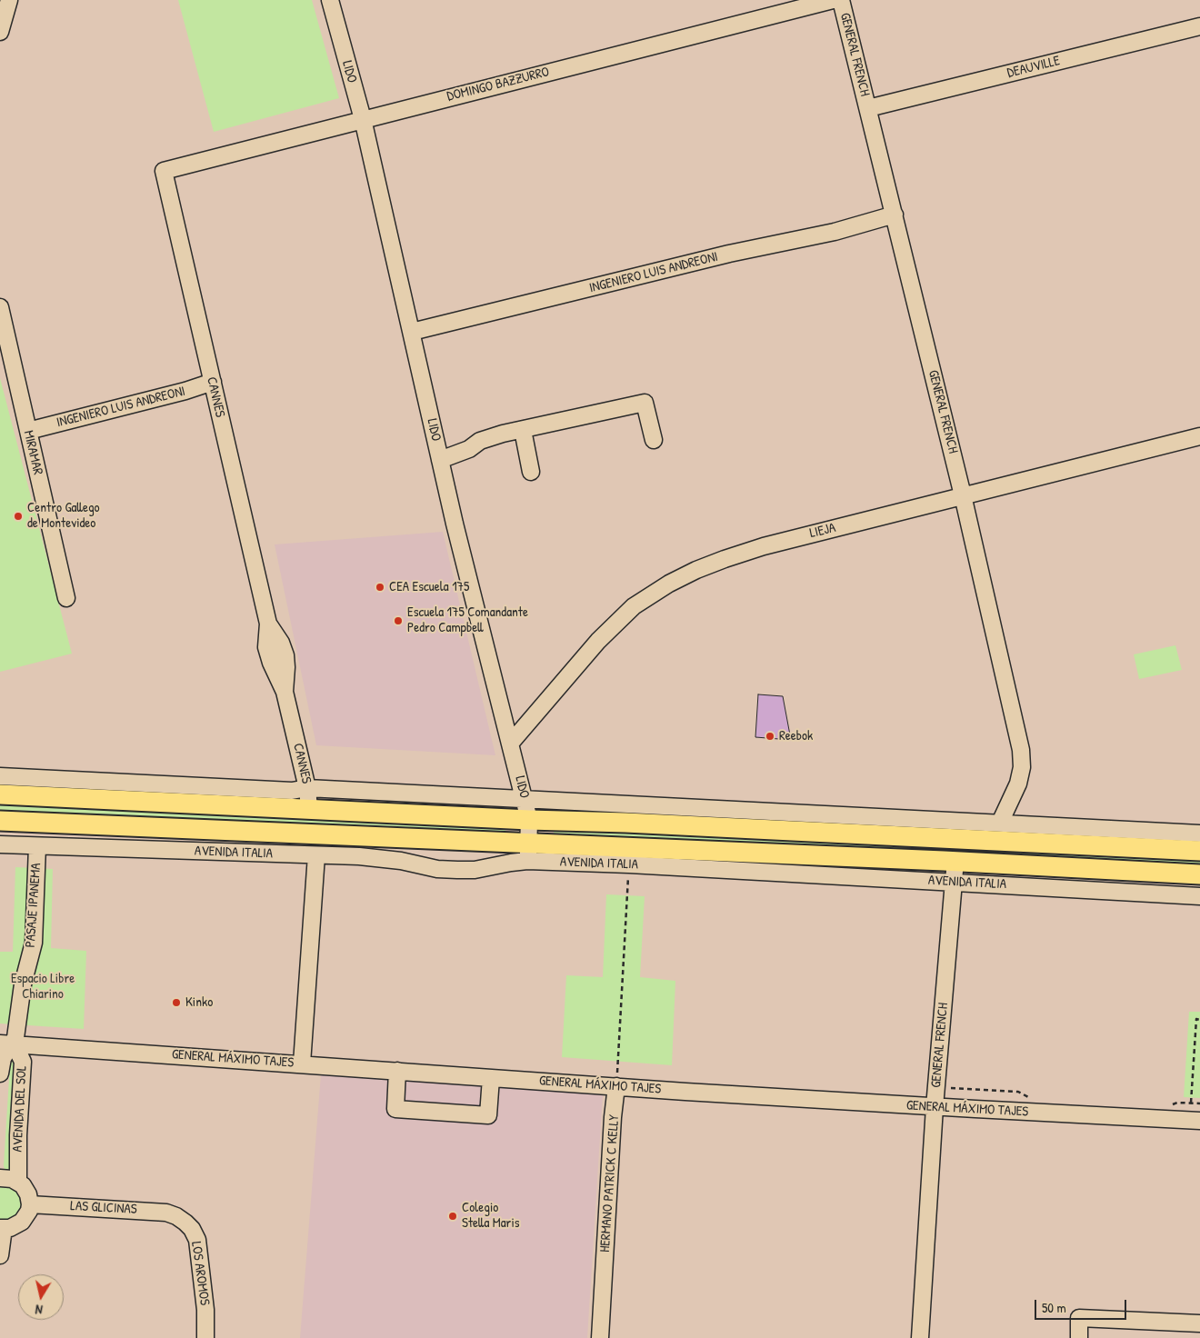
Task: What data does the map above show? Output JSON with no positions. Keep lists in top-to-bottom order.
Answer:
{
  "streets": {
    "main road": ["AVENIDA ITALIA"],
    "street": [
      "GENERAL FRENCH",
      "DEAUVILLE",
      "LIDO",
      "DOMINGO BAZZURRO",
      "INGENIERO LUIS ANDREONI",
      "CANNES",
      "MIRAMAR",
      "LIEJA",
      "PASAJE IPANEMA",
      "GENERAL MÁXIMO TAJES",
      "AVENIDA DEL SOL",
      "HERMANO PATRICK C KELLY",
      "LAS GLICINAS",
      "LOS AROMOS"
    ]
  },
  "crossings": [
    ["GENERAL FRENCH", "DEAUVILLE"],
    ["GENERAL FRENCH", "INGENIERO LUIS ANDREONI"],
    ["GENERAL FRENCH", "LIEJA"],
    ["GENERAL FRENCH", "AVENIDA ITALIA"],
    ["GENERAL FRENCH", "GENERAL MÁXIMO TAJES"],
    ["LIDO", "DOMINGO BAZZURRO"],
    ["LIDO", "INGENIERO LUIS ANDREONI"],
    ["LIDO", "LIEJA"],
    ["LIDO", "AVENIDA ITALIA"],
    ["DOMINGO BAZZURRO", "CANNES"],
    ["INGENIERO LUIS ANDREONI", "CANNES"],
    ["INGENIERO LUIS ANDREONI", "MIRAMAR"],
    ["AVENIDA ITALIA", "PASAJE IPANEMA"],
    ["PASAJE IPANEMA", "GENERAL MÁXIMO TAJES"],
    ["PASAJE IPANEMA", "AVENIDA DEL SOL"],
    ["GENERAL MÁXIMO TAJES", "AVENIDA DEL SOL"],
    ["GENERAL MÁXIMO TAJES", "HERMANO PATRICK C KELLY"],
    ["LAS GLICINAS", "LOS AROMOS"]
  ],
  "parks": ["Espacio Libre Chiarino"],
  "places": [
    "Centro Gallego de Montevideo",
    "CEA Escuela 175",
    "Escuela 175 Comandante Pedro Campbell",
    "Reebok",
    "Kinko",
    "Colegio Stella Maris"
  ],
  "scale_bar": "50 m",
  "north": "bottom"
}
